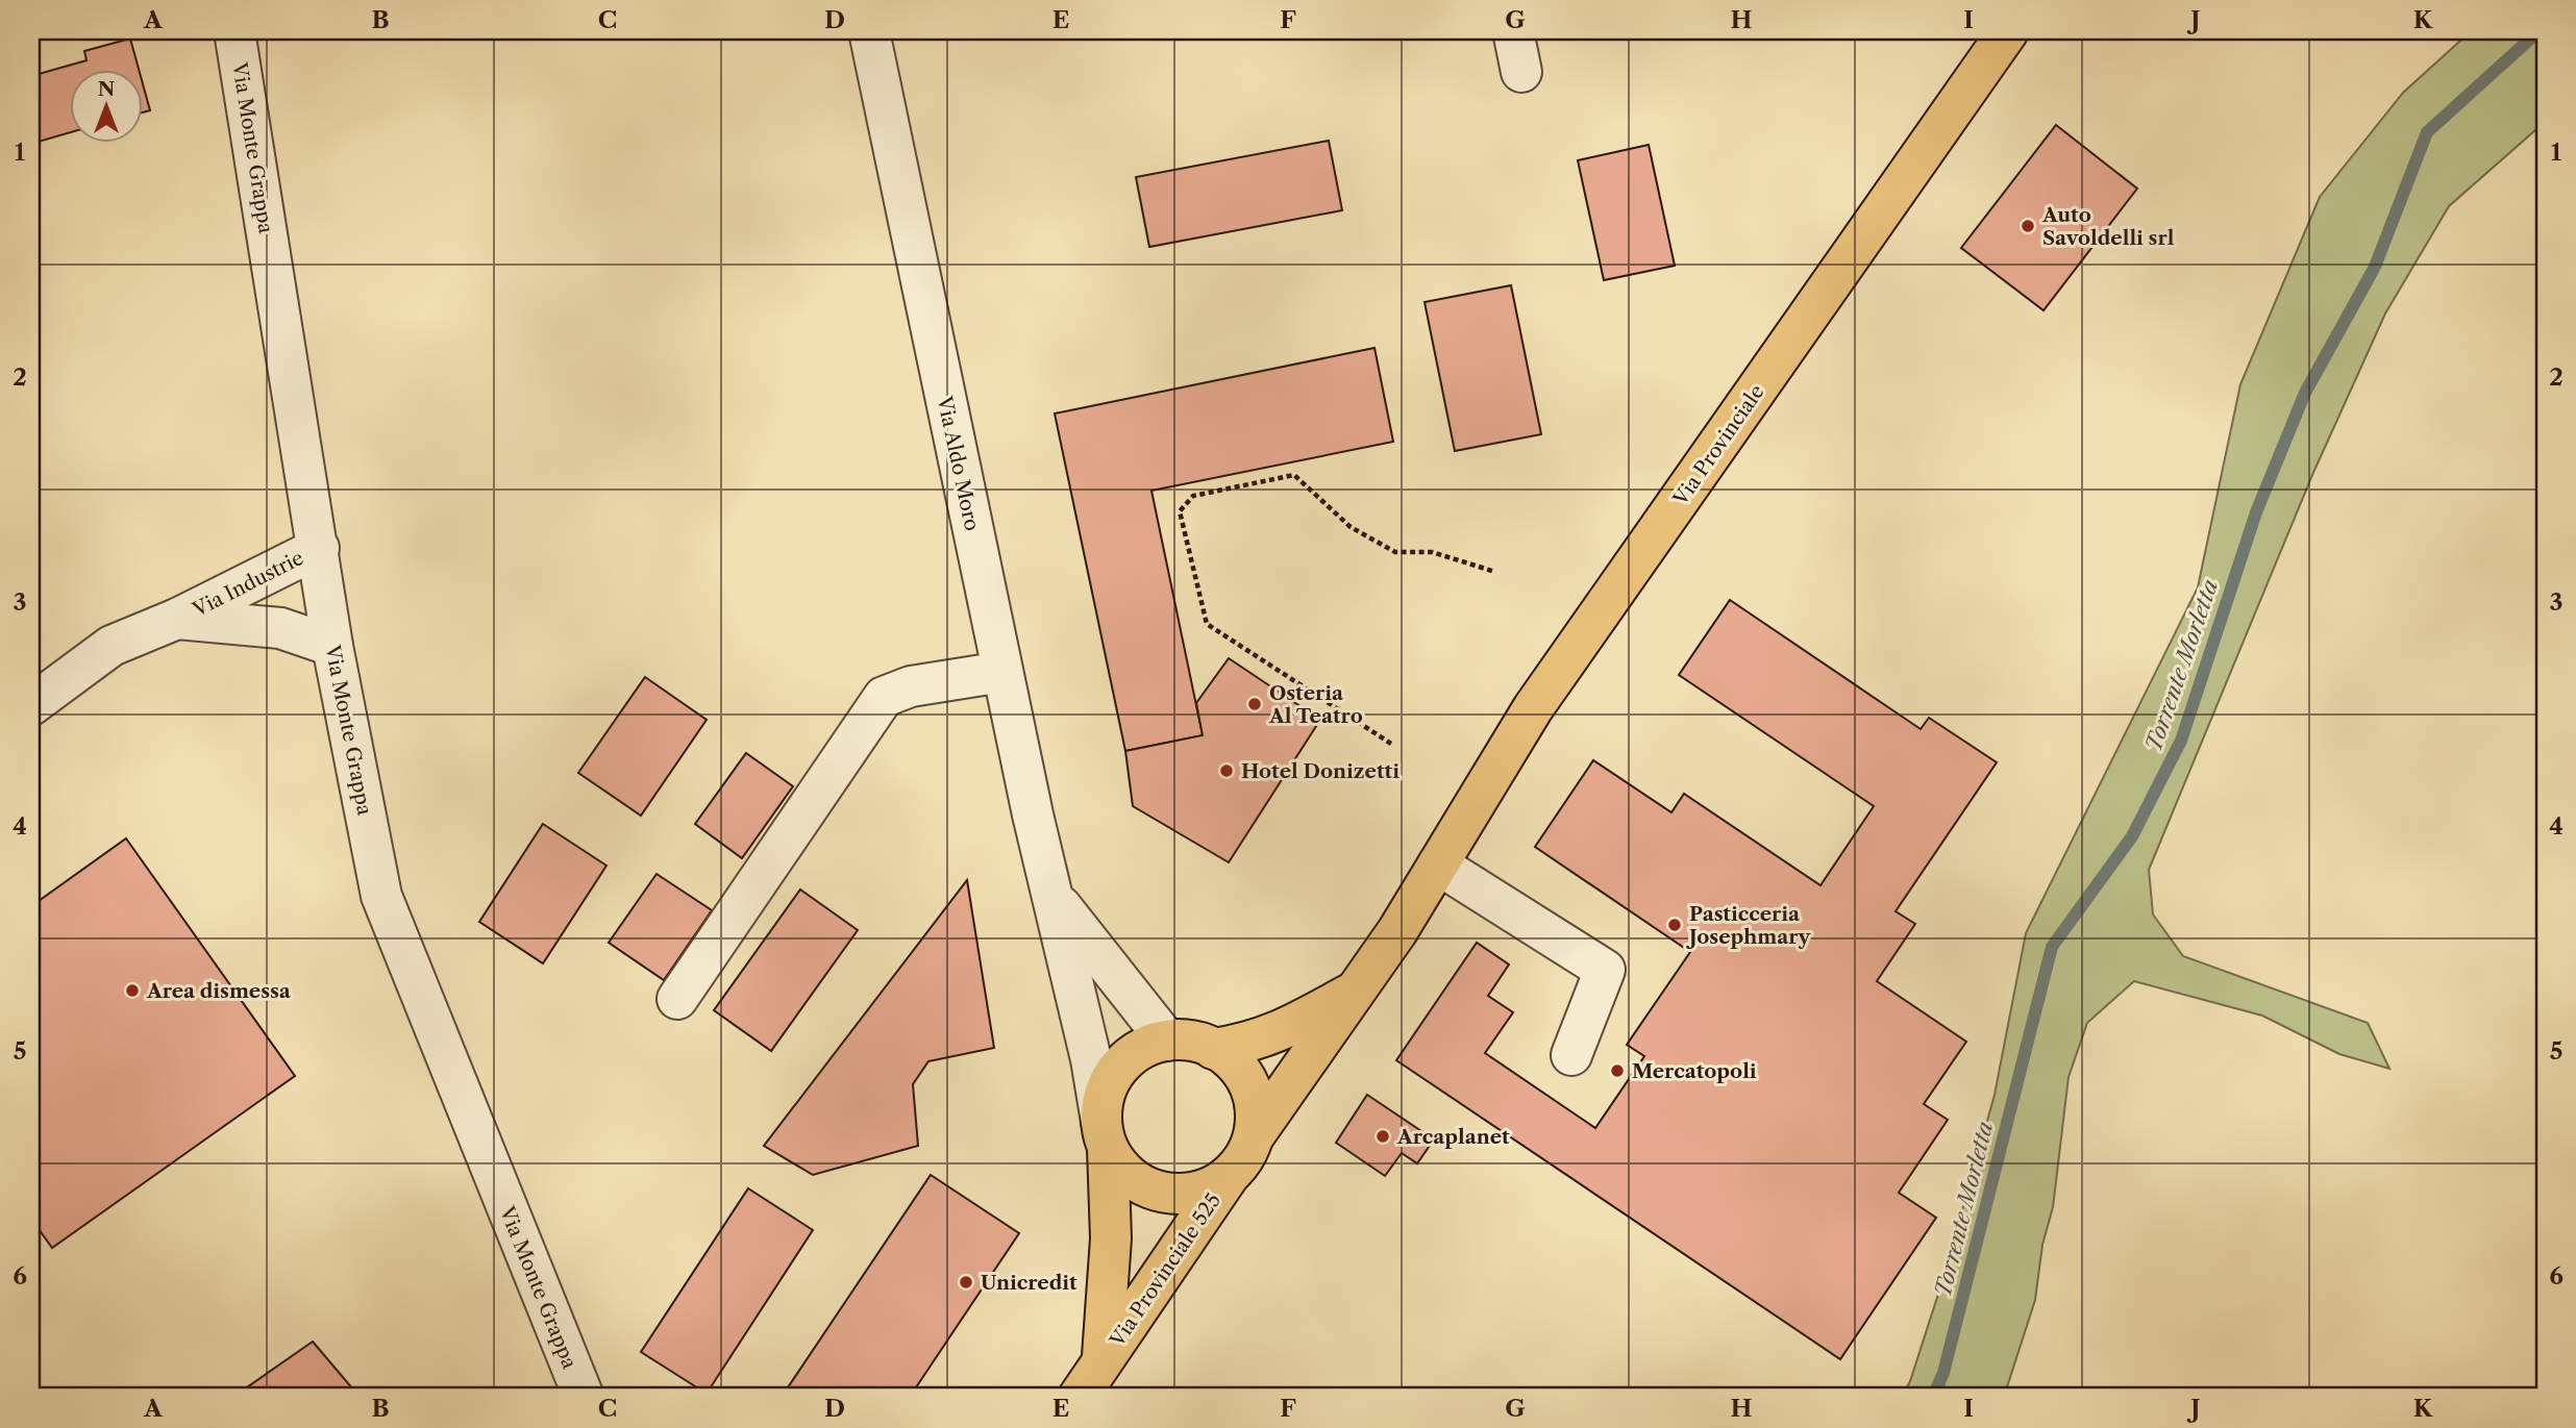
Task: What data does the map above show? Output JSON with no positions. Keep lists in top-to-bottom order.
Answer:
{
  "streets": {
    "main road": ["Via Provinciale", "Via Provinciale 525"],
    "street": ["Via Monte Grappa", "Via Aldo Moro", "Via Industrie"]
  },
  "crossings": [
    ["Via Monte Grappa", "Via Industrie"],
    ["Via Provinciale", "Via Provinciale 525"],
    ["Via Aldo Moro", "Via Provinciale 525"]
  ],
  "water": ["Torrente Morletta"],
  "places": [
    "Auto Savoldelli srl",
    "Osteria Al Teatro",
    "Hotel Donizetti",
    "Pasticceria Josephmary",
    "Area dismessa",
    "Mercatopoli",
    "Arcaplanet",
    "Unicredit"
  ],
  "north": "top",
  "grid": {
    "columns": [
      "A",
      "B",
      "C",
      "D",
      "E",
      "F",
      "G",
      "H",
      "I",
      "J",
      "K"
    ],
    "rows": [
      "1",
      "2",
      "3",
      "4",
      "5",
      "6"
    ]
  }
}
